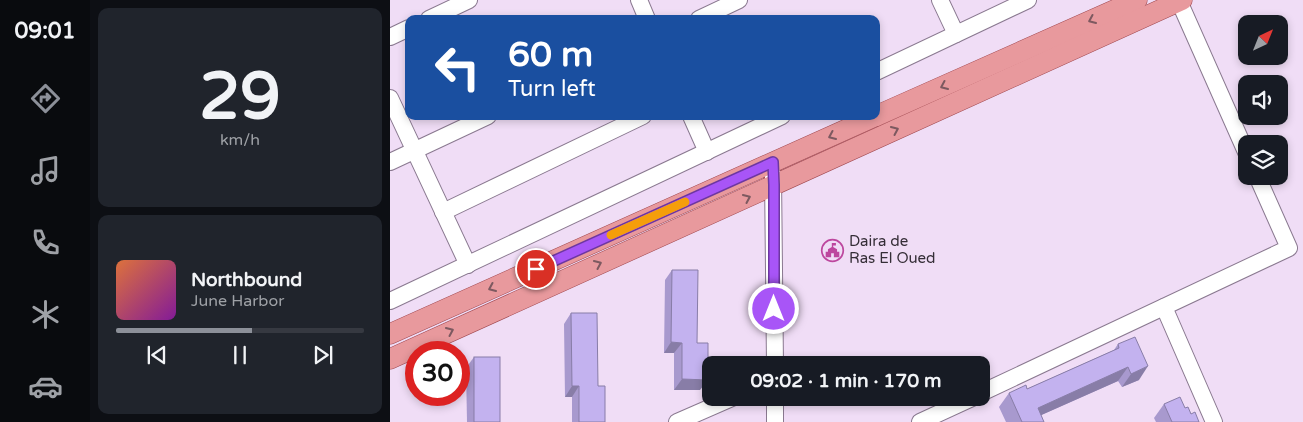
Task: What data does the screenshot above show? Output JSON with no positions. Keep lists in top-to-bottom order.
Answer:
{
  "places": {
    "public building": ["Daira de Ras El Oued"]
  },
  "north": "top right",
  "page": {
    "tabs": "09:01",
    "tile": ["29", "km/h"],
    "turn": ["60 m", "Turn left"],
    "song": ["Northbound", "June Harbor"],
    "limit": "30",
    "trip": "09:02 · 1 min · 170 m"
  }
}
